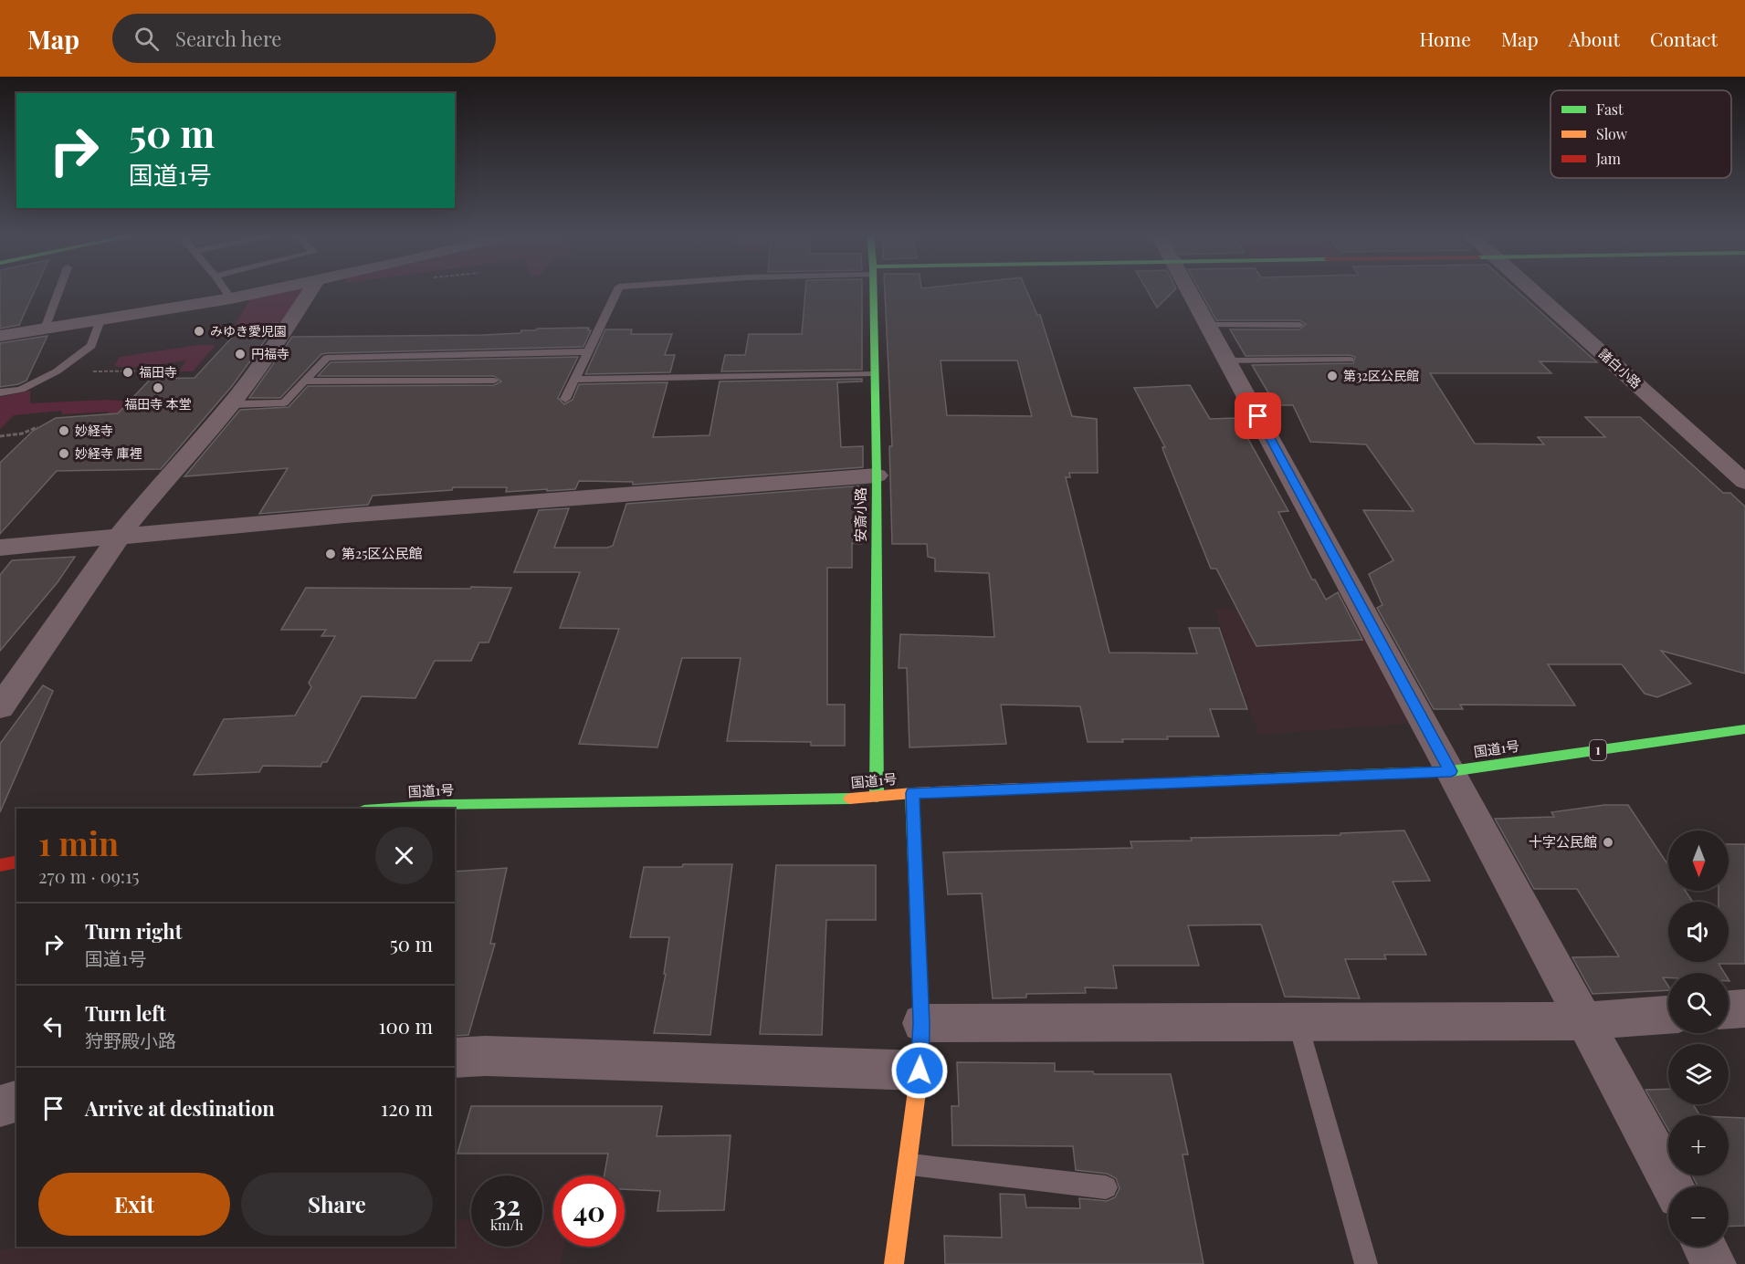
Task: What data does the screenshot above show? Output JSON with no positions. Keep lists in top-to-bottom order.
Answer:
{
  "streets": {
    "main road": ["安斎小路", "国道1号", "1"],
    "street": ["諸白小路"]
  },
  "crossings": [
    ["安斎小路", "国道1号"]
  ],
  "places": [
    "みゆき愛児園",
    "円福寺",
    "福田寺",
    "第32区公民館",
    "福田寺 本堂",
    "妙経寺",
    "妙経寺 庫裡",
    "第25区公民館",
    "十字公民館"
  ],
  "legend": ["Fast", "Slow", "Jam"],
  "north": "bottom",
  "page": {
    "header": "Map",
    "search": "Search here",
    "nav": [
      "Home",
      "Map",
      "About",
      "Contact"
    ],
    "turn": ["50 m", "国道1号"],
    "heading": ["1 min", "270 m · 09:15"],
    "map_buttons": ["+", "−"],
    "list": [
      {
        "name": "Turn right",
        "note": "国道1号",
        "value": "50 m"
      },
      {
        "name": "Turn left",
        "note": "狩野殿小路",
        "value": "100 m"
      },
      {
        "name": "Arrive at destination",
        "value": "120 m"
      }
    ],
    "buttons": ["Exit", "Share"],
    "speed": "32 km/h",
    "limit": "40"
  }
}
